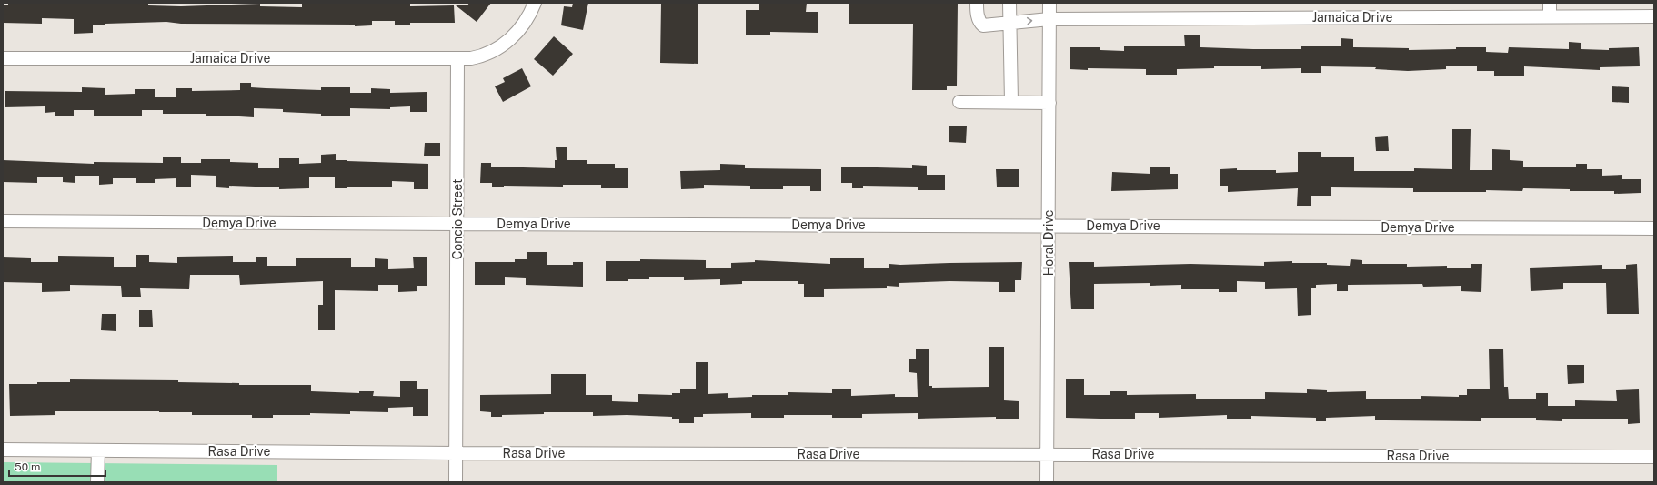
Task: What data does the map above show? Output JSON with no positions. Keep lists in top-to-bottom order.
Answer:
{
  "streets": {
    "street": [
      "Jamaica Drive",
      "Concio Street",
      "Demya Drive",
      "Horal Drive",
      "Rasa Drive"
    ]
  },
  "crossings": [
    ["Jamaica Drive", "Concio Street"],
    ["Jamaica Drive", "Horal Drive"],
    ["Concio Street", "Demya Drive"],
    ["Concio Street", "Rasa Drive"],
    ["Demya Drive", "Horal Drive"],
    ["Horal Drive", "Rasa Drive"]
  ],
  "scale_bar": "50 m"
}
